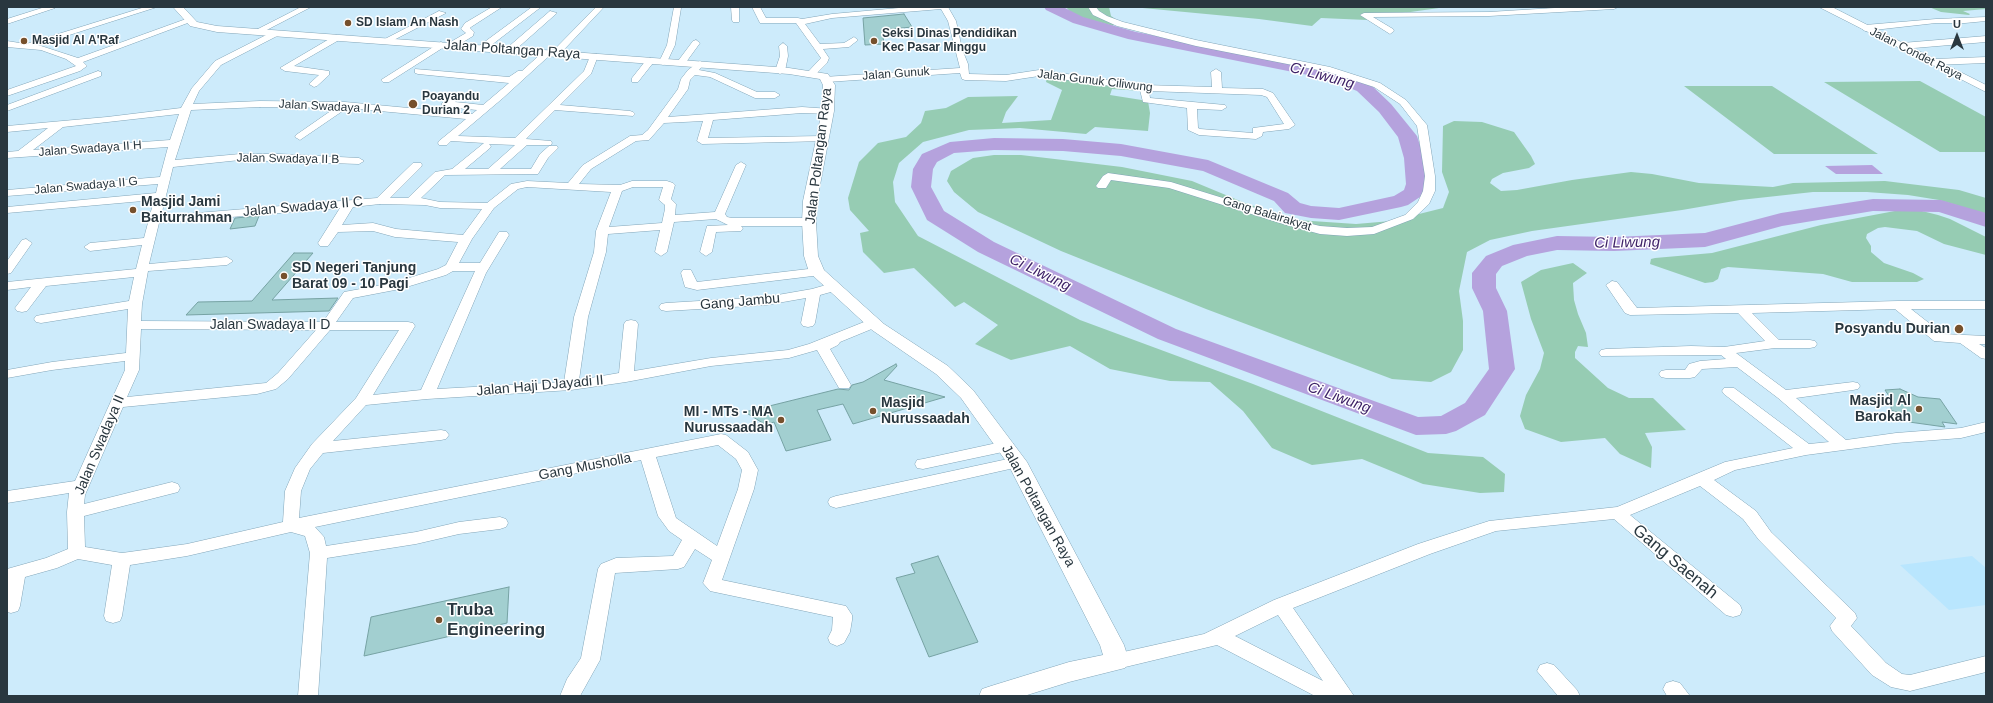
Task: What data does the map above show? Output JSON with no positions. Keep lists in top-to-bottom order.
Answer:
{
  "streets": {
    "street": [
      "Jalan Poltangan Raya",
      "Jalan Condet Raya",
      "Jalan Gunuk",
      "Jalan Gunuk Ciliwung",
      "Jalan Swadaya II A",
      "Jalan Swadaya II H",
      "Jalan Swadaya II B",
      "Jalan Swadaya II G",
      "Jalan Swadaya II C",
      "Gang Balairakyat",
      "Gang Jambu",
      "Jalan Swadaya II D",
      "Jalan Haji DJayadi II",
      "Jalan Swadaya II",
      "Gang Musholla",
      "Gang Saenah"
    ]
  },
  "crossings": [
    ["Jalan Poltangan Raya", "Jalan Gunuk"],
    ["Jalan Poltangan Raya", "Gang Jambu"],
    ["Jalan Poltangan Raya", "Jalan Haji DJayadi II"],
    ["Jalan Poltangan Raya", "Jalan Swadaya II"],
    ["Jalan Gunuk", "Jalan Gunuk Ciliwung"],
    ["Jalan Swadaya II A", "Jalan Swadaya II"],
    ["Jalan Swadaya II H", "Jalan Swadaya II"],
    ["Jalan Swadaya II B", "Jalan Swadaya II"],
    ["Jalan Swadaya II G", "Jalan Swadaya II"],
    ["Jalan Swadaya II C", "Jalan Swadaya II"],
    ["Jalan Swadaya II D", "Jalan Haji DJayadi II"],
    ["Jalan Swadaya II D", "Jalan Swadaya II"]
  ],
  "water": ["Ci Liwung"],
  "places": [
    "SD Islam An Nash",
    "Masjid Al A'Raf",
    "Seksi Dinas Pendidikan Kec Pasar Minggu",
    "Poayandu Durian 2",
    "Masjid Jami Baiturrahman",
    "SD Negeri Tanjung Barat 09 - 10 Pagi",
    "Posyandu Durian",
    "Masjid Al Barokah",
    "Masjid Nurussaadah",
    "MI - MTs - MA Nurussaadah",
    "Truba Engineering"
  ],
  "north": "top"
}
